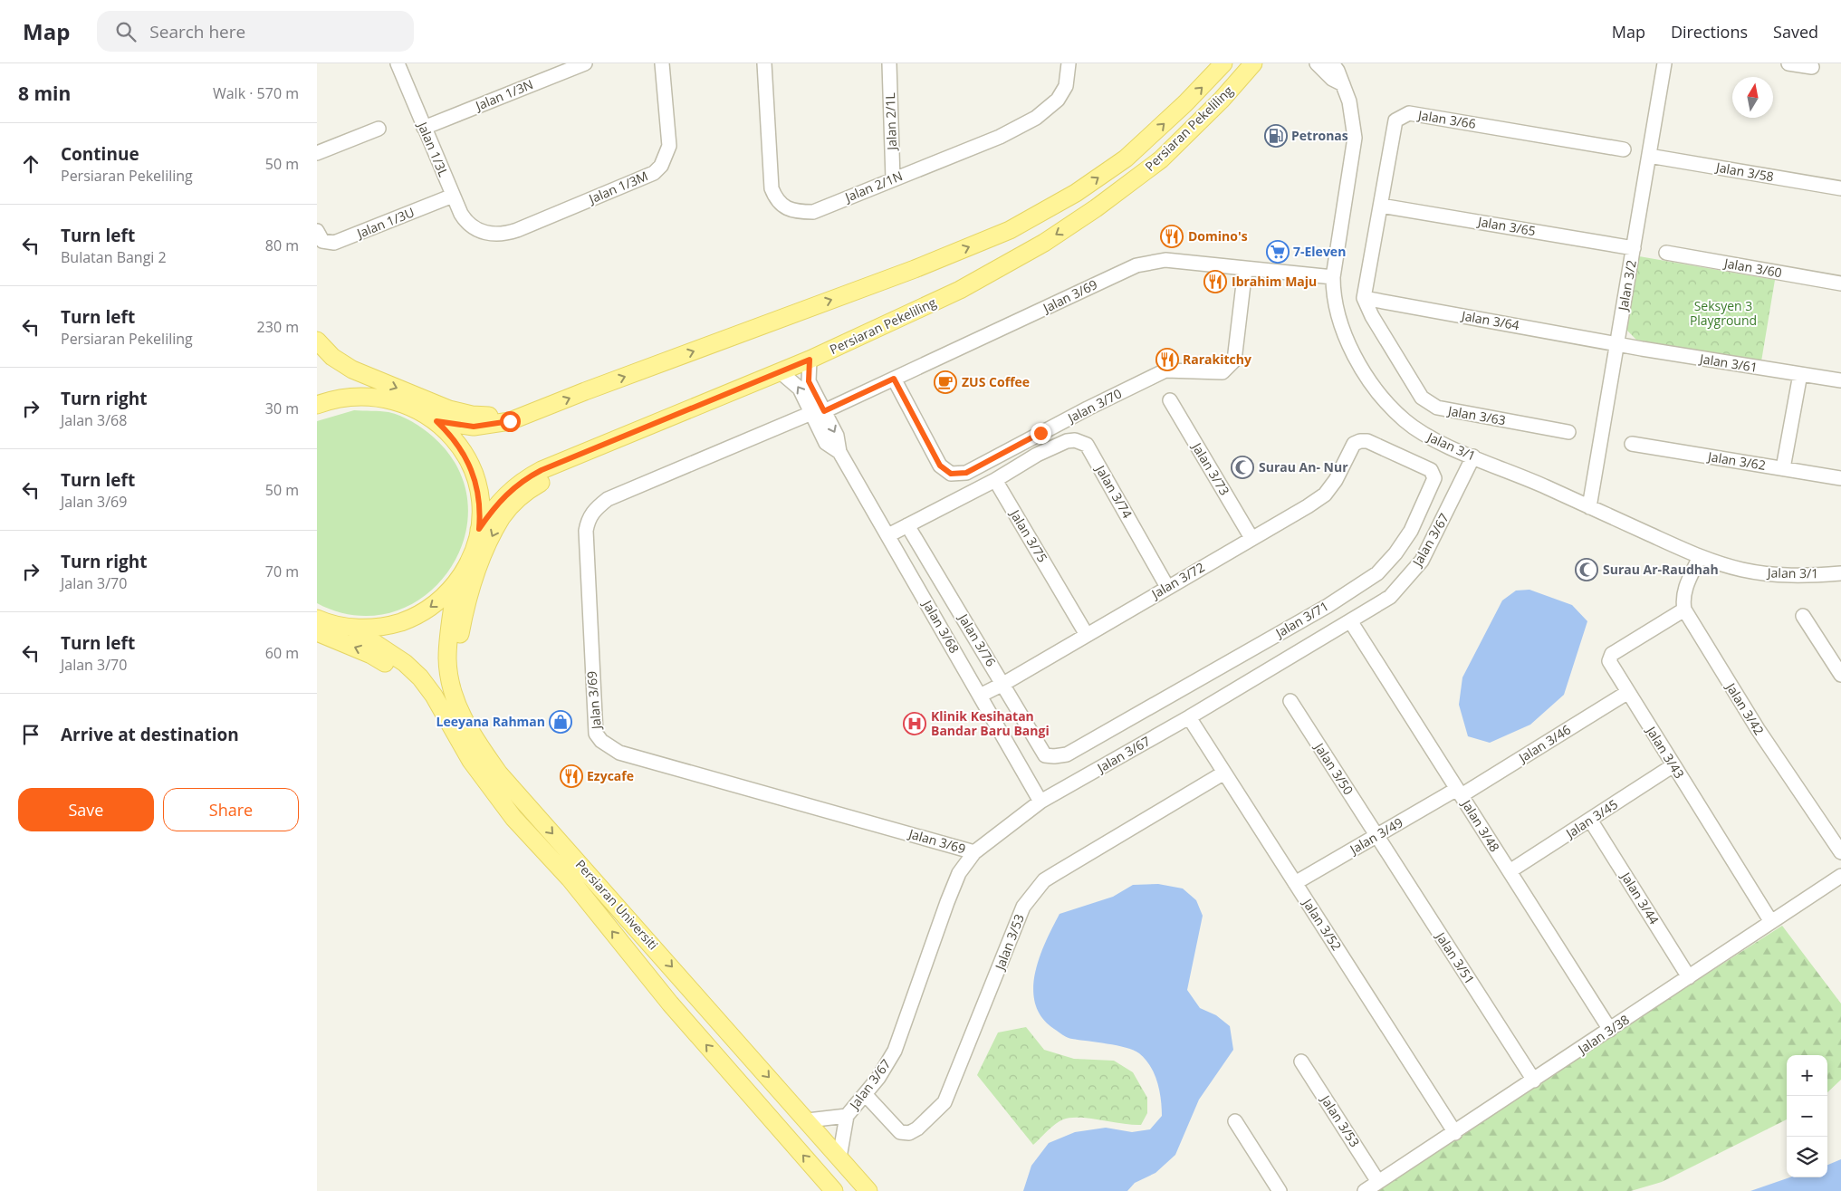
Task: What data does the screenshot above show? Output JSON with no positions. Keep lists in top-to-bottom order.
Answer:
{
  "streets": {
    "main road": ["Persiaran Pekeliling", "Persiaran Universiti"],
    "street": [
      "Jalan 1/3N",
      "Jalan 3/66",
      "Jalan 2/1L",
      "Jalan 1/3L",
      "Jalan 3/58",
      "Jalan 2/1N",
      "Jalan 1/3M",
      "Jalan 1/3U",
      "Jalan 3/65",
      "Jalan 3/60",
      "Jalan 3/2",
      "Jalan 3/69",
      "Jalan 3/64",
      "Jalan 3/61",
      "Jalan 3/70",
      "Jalan 3/63",
      "Jalan 3/1",
      "Jalan 3/62",
      "Jalan 3/73",
      "Jalan 3/74",
      "Jalan 3/75",
      "Jalan 3/67",
      "Jalan 3/72",
      "Jalan 3/71",
      "Jalan 3/68",
      "Jalan 3/76",
      "Jalan 3/42",
      "Jalan 3/46",
      "Jalan 3/43",
      "Jalan 3/50",
      "Jalan 3/45",
      "Jalan 3/48",
      "Jalan 3/49",
      "Jalan 3/44",
      "Jalan 3/52",
      "Jalan 3/53",
      "Jalan 3/51",
      "Jalan 3/38"
    ]
  },
  "crossings": [
    ["Jalan 1/3N", "Jalan 1/3L"],
    ["Jalan 3/66", "Jalan 3/65"],
    ["Jalan 3/66", "Jalan 3/64"],
    ["Jalan 3/66", "Jalan 3/63"],
    ["Jalan 2/1L", "Jalan 2/1N"],
    ["Persiaran Pekeliling", "Jalan 3/68"],
    ["Jalan 1/3L", "Jalan 1/3M"],
    ["Jalan 1/3L", "Jalan 1/3U"],
    ["Jalan 3/58", "Jalan 3/2"],
    ["Jalan 3/65", "Jalan 3/2"],
    ["Jalan 3/2", "Jalan 3/64"],
    ["Jalan 3/2", "Jalan 3/61"],
    ["Jalan 3/2", "Jalan 3/1"],
    ["Jalan 3/69", "Jalan 3/70"],
    ["Jalan 3/69", "Jalan 3/1"],
    ["Jalan 3/69", "Jalan 3/67"],
    ["Jalan 3/69", "Jalan 3/68"],
    ["Jalan 3/64", "Jalan 3/61"],
    ["Jalan 3/64", "Jalan 3/63"],
    ["Jalan 3/1", "Jalan 3/67"],
    ["Jalan 3/73", "Jalan 3/72"],
    ["Jalan 3/74", "Jalan 3/75"],
    ["Jalan 3/74", "Jalan 3/72"],
    ["Jalan 3/75", "Jalan 3/72"],
    ["Jalan 3/67", "Jalan 3/68"],
    ["Jalan 3/67", "Jalan 3/48"],
    ["Jalan 3/67", "Jalan 3/52"],
    ["Jalan 3/67", "Jalan 3/53"],
    ["Jalan 3/72", "Jalan 3/71"],
    ["Jalan 3/72", "Jalan 3/68"],
    ["Jalan 3/72", "Jalan 3/76"],
    ["Jalan 3/71", "Jalan 3/76"],
    ["Jalan 3/42", "Jalan 3/43"],
    ["Jalan 3/46", "Jalan 3/43"],
    ["Jalan 3/46", "Jalan 3/48"],
    ["Jalan 3/46", "Jalan 3/49"],
    ["Jalan 3/43", "Jalan 3/45"],
    ["Jalan 3/43", "Jalan 3/38"],
    ["Jalan 3/50", "Jalan 3/49"],
    ["Jalan 3/50", "Jalan 3/51"],
    ["Jalan 3/45", "Jalan 3/48"],
    ["Jalan 3/45", "Jalan 3/44"],
    ["Jalan 3/48", "Jalan 3/49"],
    ["Jalan 3/48", "Jalan 3/38"],
    ["Jalan 3/49", "Jalan 3/52"],
    ["Jalan 3/49", "Jalan 3/51"],
    ["Jalan 3/44", "Jalan 3/38"],
    ["Jalan 3/52", "Jalan 3/53"],
    ["Jalan 3/52", "Jalan 3/38"],
    ["Jalan 3/53", "Jalan 3/38"],
    ["Jalan 3/51", "Jalan 3/38"]
  ],
  "parks": ["Seksyen 3 Playground"],
  "places": {
    "fuel station": ["Petronas"],
    "restaurant": [
      "Domino's",
      "Ibrahim Maju",
      "Rarakitchy",
      "Ezycafe"
    ],
    "supermarket": ["7-Eleven"],
    "cafe": ["ZUS Coffee"],
    "mosque": ["Surau An- Nur", "Surau Ar-Raudhah"],
    "shop": ["Leeyana Rahman"],
    "hospital": ["Klinik Kesihatan Bandar Baru Bangi"]
  },
  "north": "top",
  "page": {
    "header": "Map",
    "search": "Search here",
    "nav": ["Map", "Directions", "Saved"],
    "heading": ["8 min", "Walk · 570 m"],
    "list": [
      ["Continue", "Persiaran Pekeliling", "50 m"],
      ["Turn left", "Bulatan Bangi 2", "80 m"],
      ["Turn left", "Persiaran Pekeliling", "230 m"],
      ["Turn right", "Jalan 3/68", "30 m"],
      ["Turn left", "Jalan 3/69", "50 m"],
      ["Turn right", "Jalan 3/70", "70 m"],
      ["Turn left", "Jalan 3/70", "60 m"],
      "Arrive at destination"
    ],
    "buttons": ["Save", "Share"],
    "map_buttons": ["+", "−"]
  }
}
